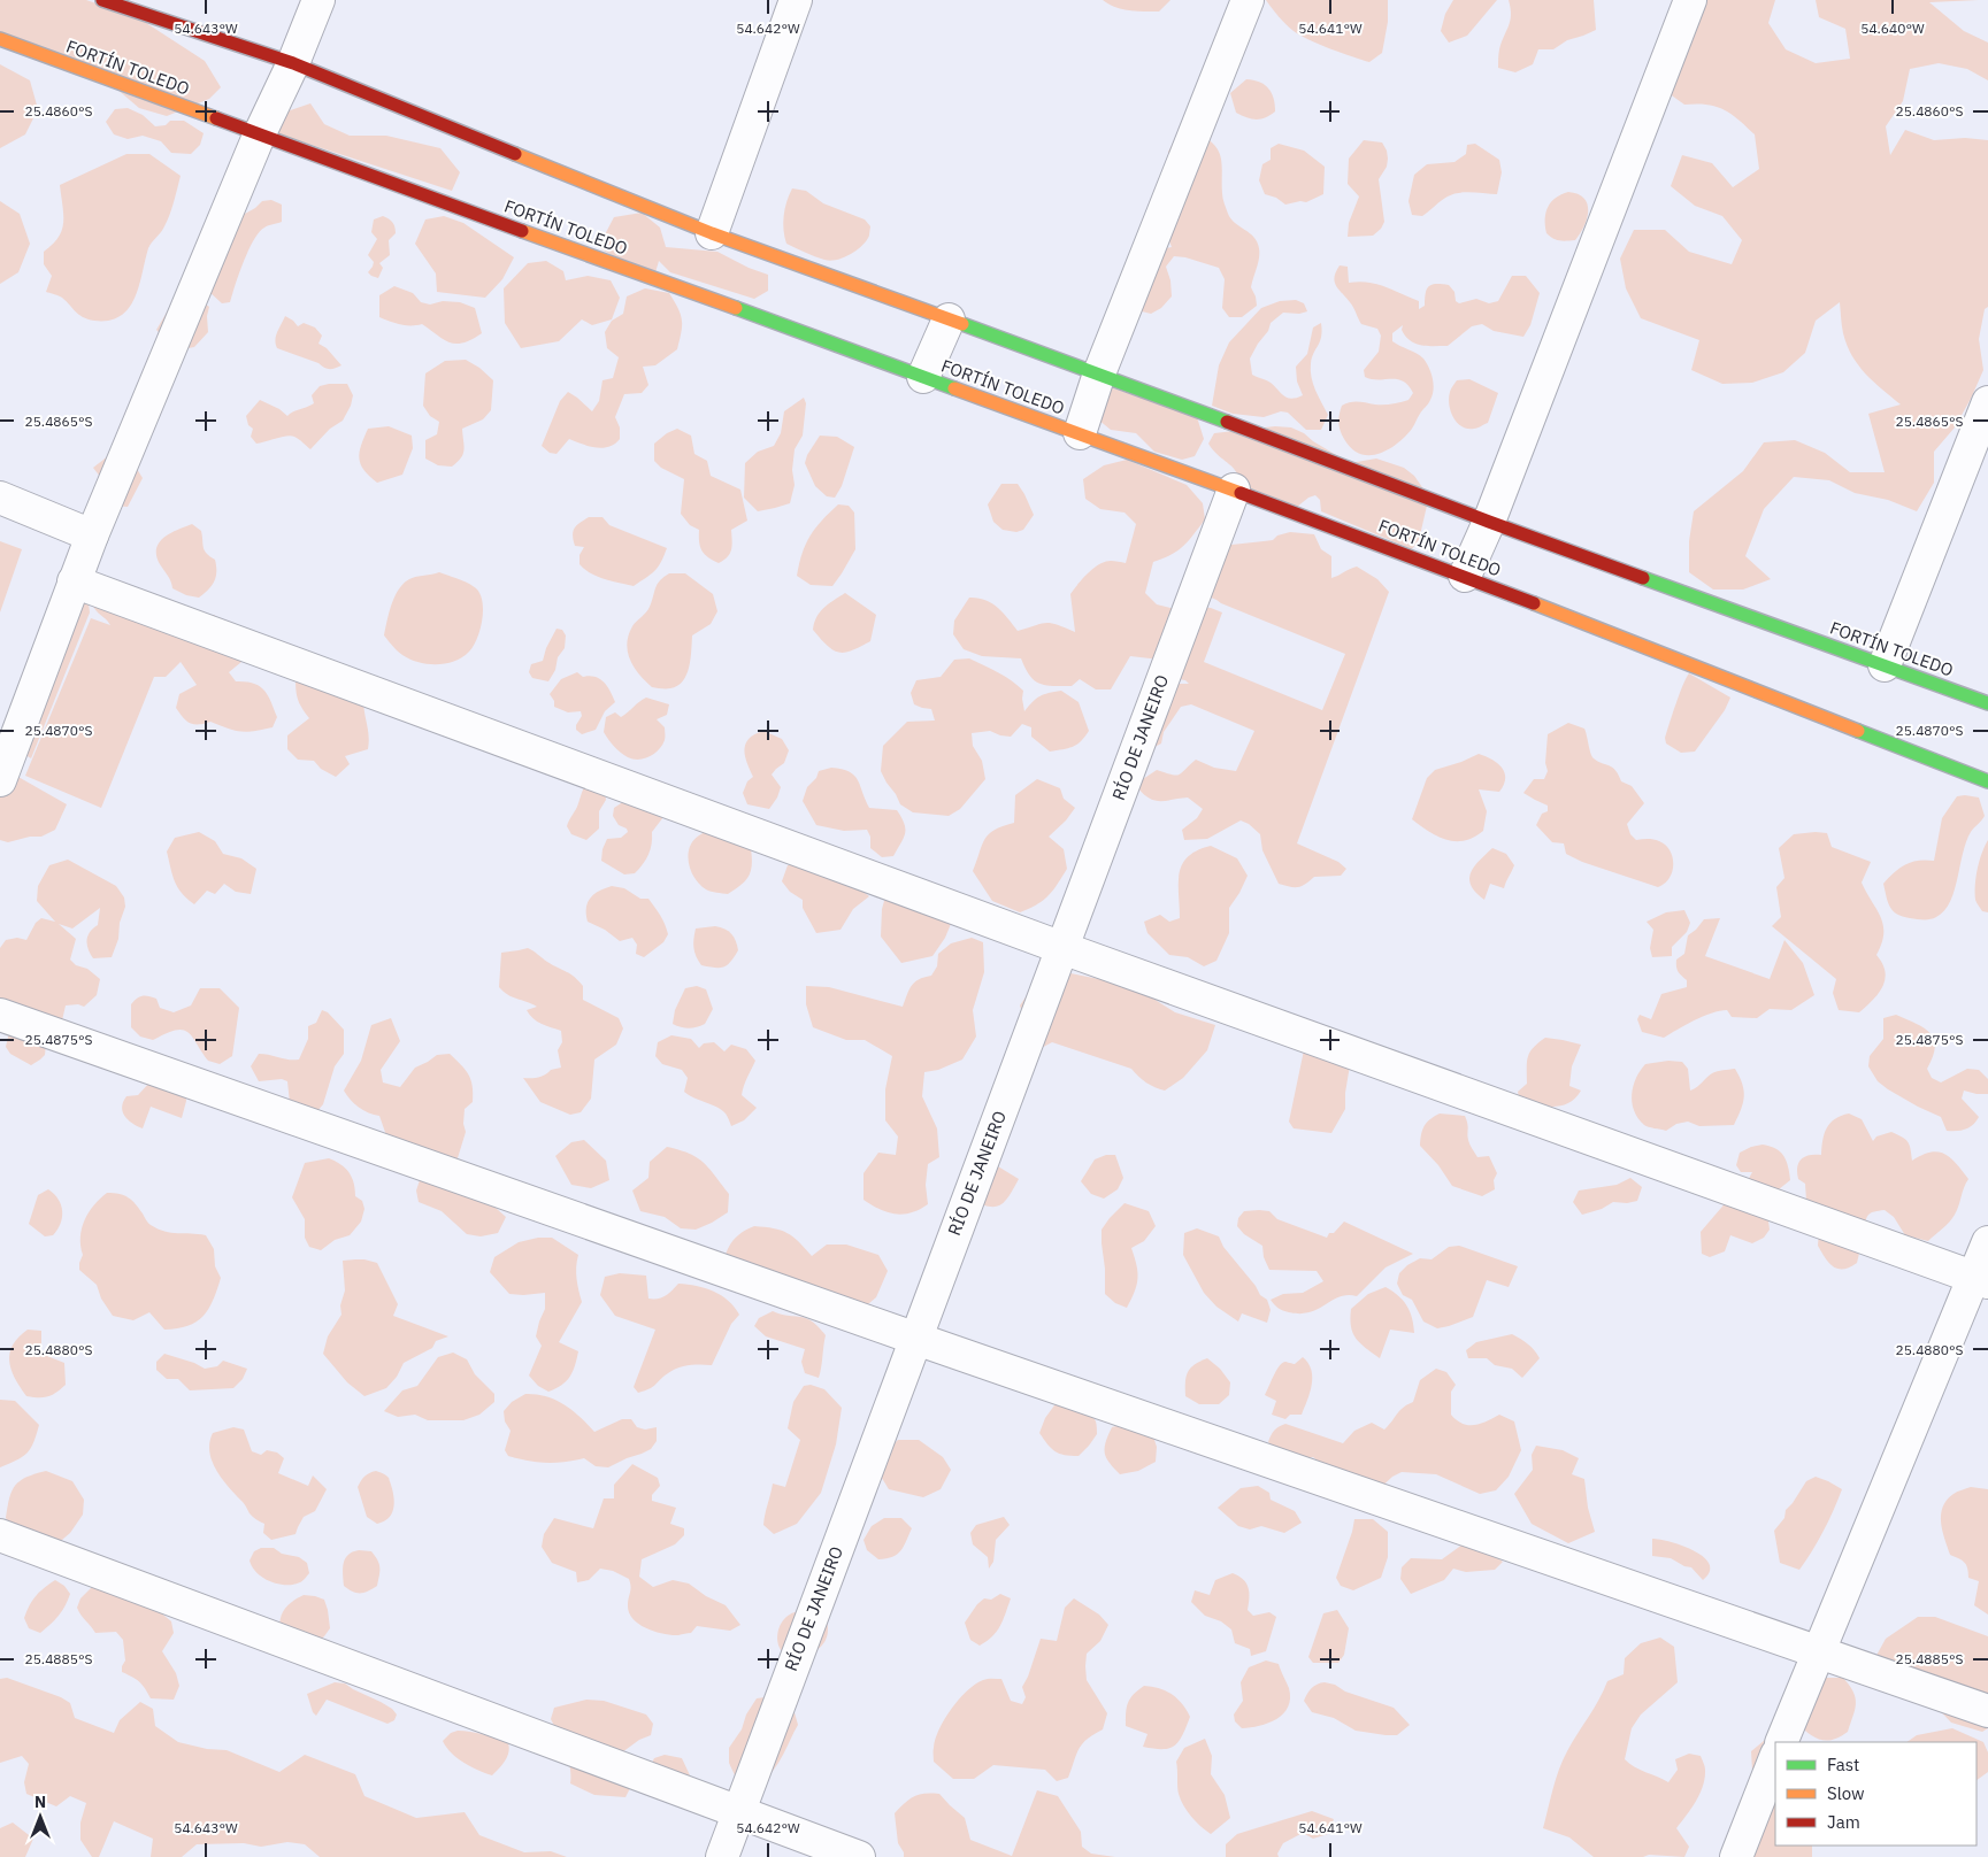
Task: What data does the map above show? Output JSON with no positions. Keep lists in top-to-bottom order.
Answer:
{
  "streets": {
    "street": ["FORTÍN TOLEDO", "RÍO DE JANEIRO"]
  },
  "crossings": [
    ["FORTÍN TOLEDO", "RÍO DE JANEIRO"]
  ],
  "legend": ["Fast", "Slow", "Jam"],
  "north": "top",
  "coordinates": [
    "54.643°W",
    "54.642°W",
    "54.641°W",
    "54.640°W",
    "25.4860°S",
    "25.4865°S",
    "25.4870°S",
    "25.4875°S",
    "25.4880°S",
    "25.4885°S"
  ]
}
